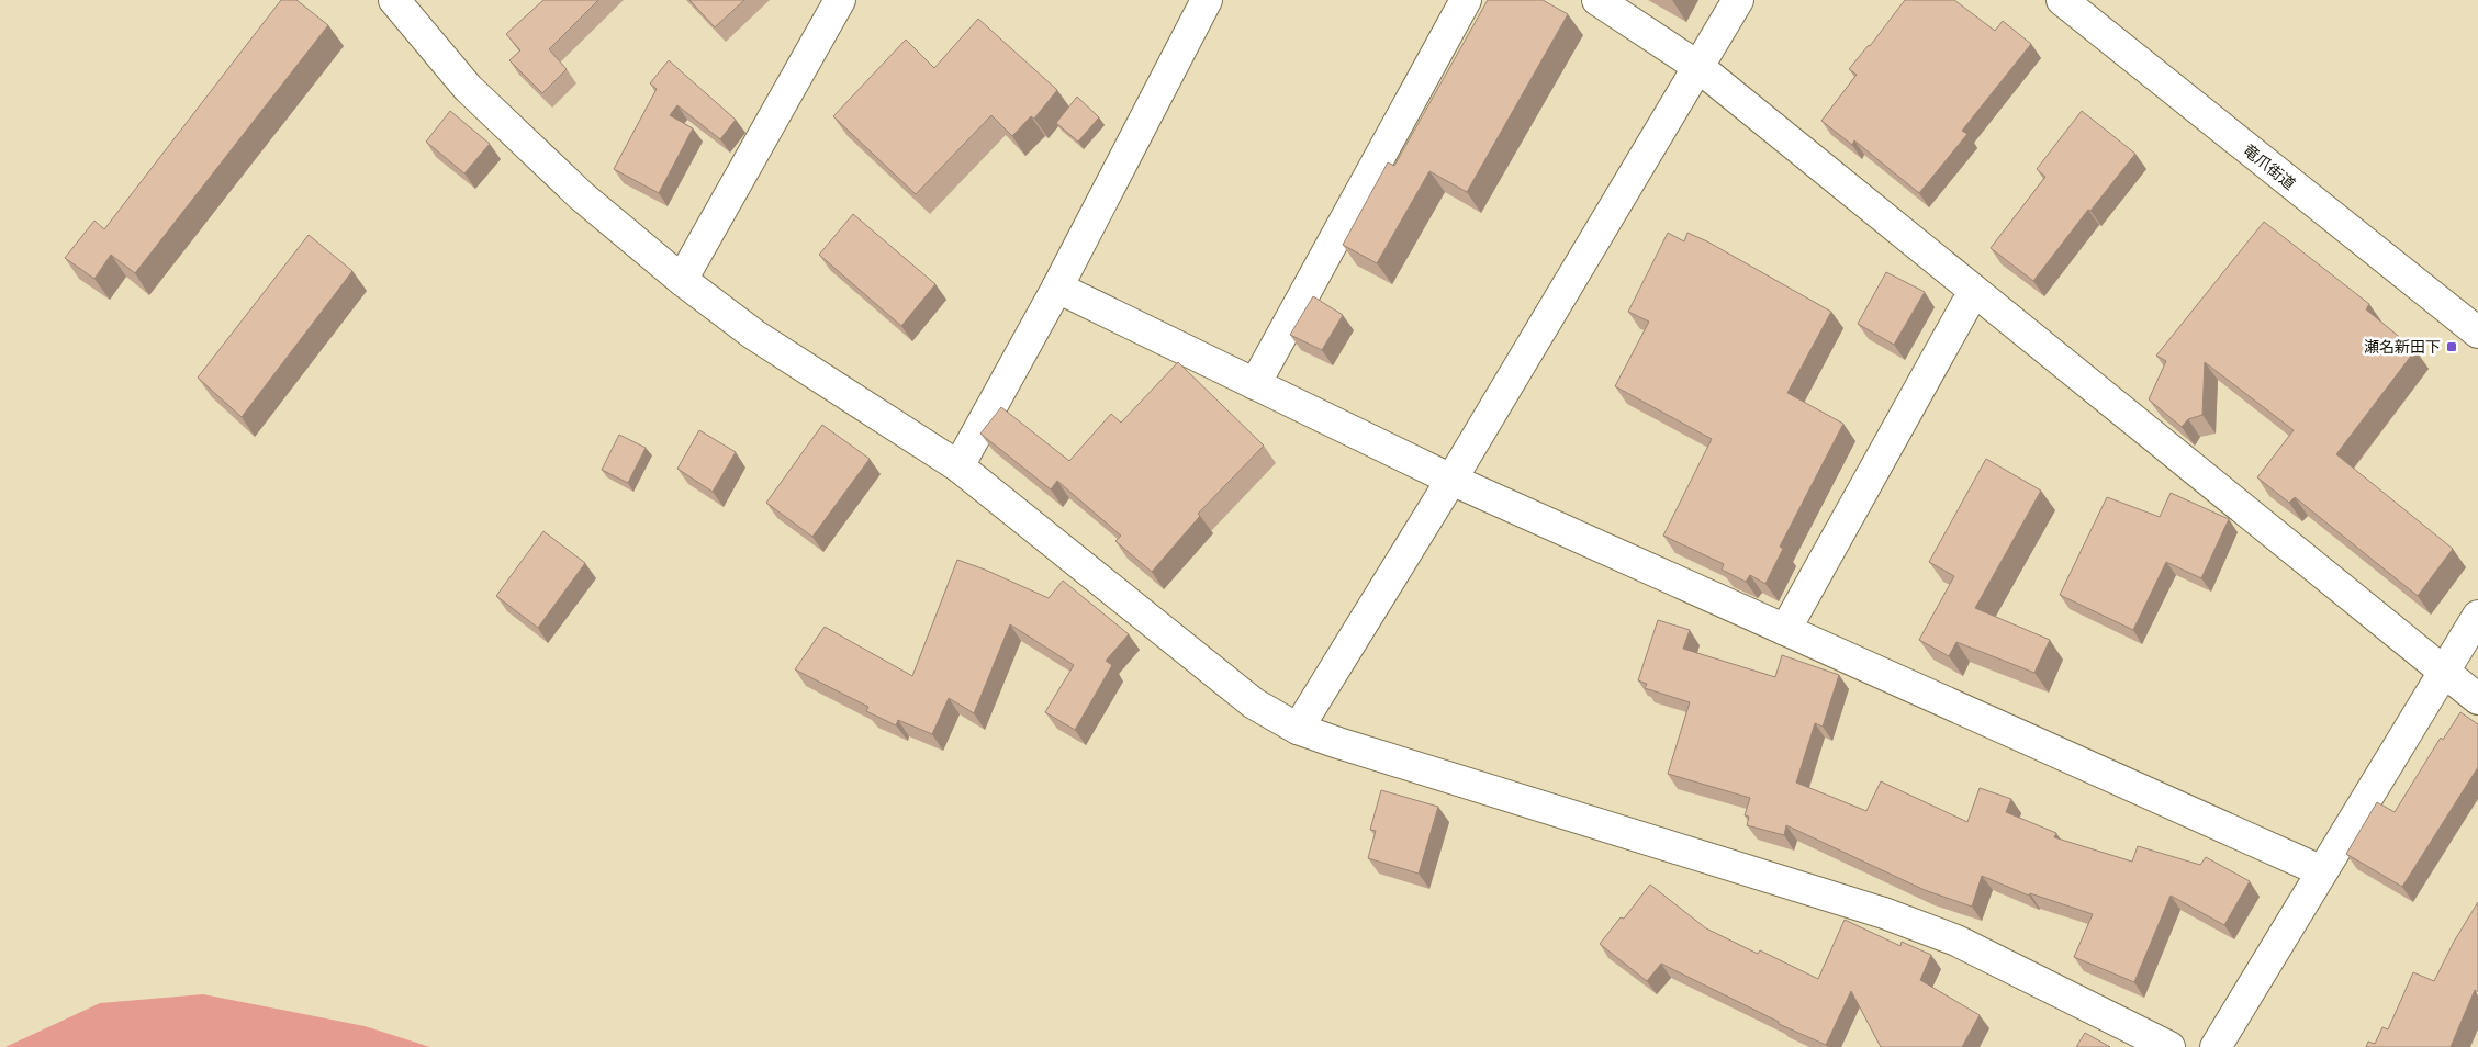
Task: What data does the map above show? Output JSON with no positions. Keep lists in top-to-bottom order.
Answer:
{
  "streets": {
    "street": ["竜爪街道"]
  },
  "places": {
    "transit": ["瀬名新田下"]
  }
}
